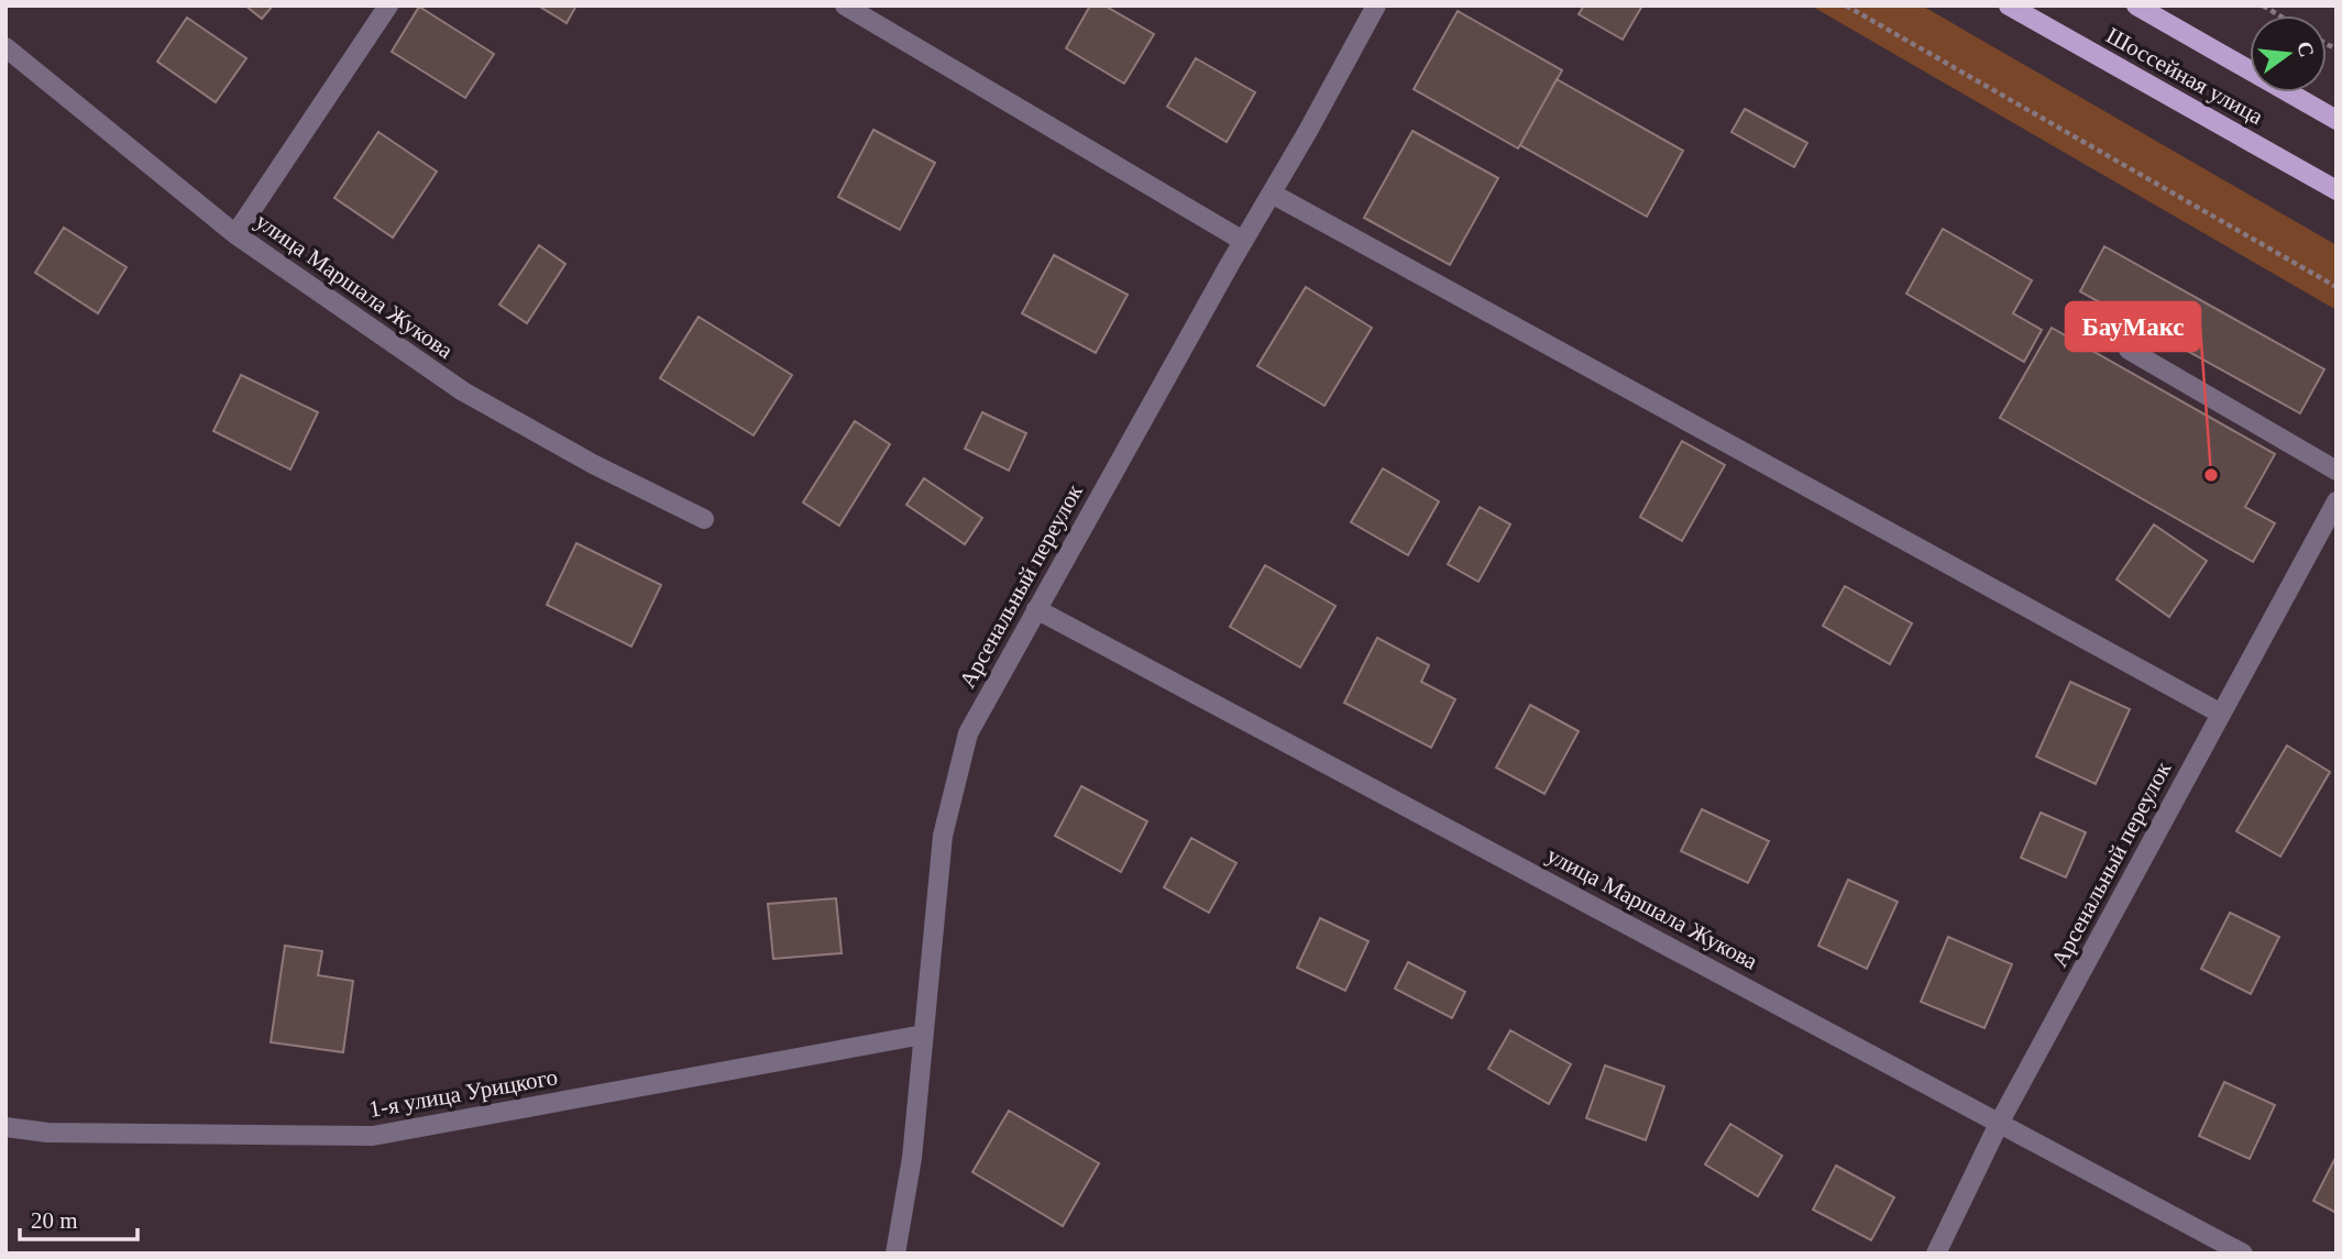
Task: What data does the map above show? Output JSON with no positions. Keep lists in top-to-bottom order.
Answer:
{
  "streets": {
    "main road": ["Шоссейная улица"],
    "street": ["улица Маршала Жукова", "Арсенальный переулок", "1-я улица Урицкого"]
  },
  "crossings": [
    ["улица Маршала Жукова", "Арсенальный переулок"],
    ["Арсенальный переулок", "1-я улица Урицкого"]
  ],
  "places": ["БауМакс"],
  "scale_bar": "20 m",
  "north": "right"
}
